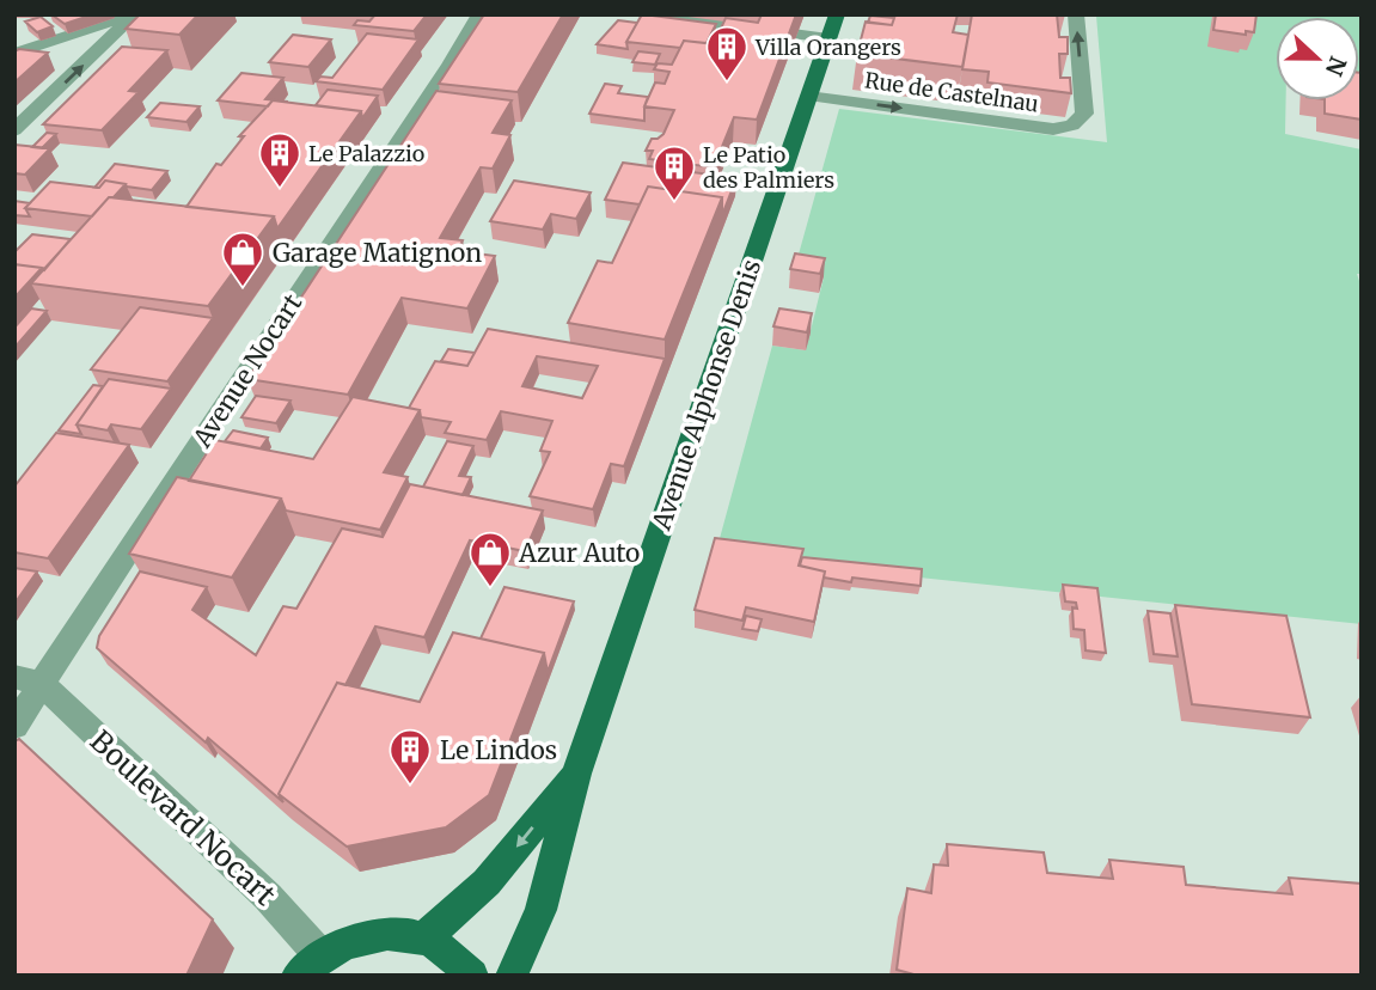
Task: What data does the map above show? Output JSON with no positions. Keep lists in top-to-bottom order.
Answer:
{
  "streets": {
    "main road": ["Avenue Alphonse Denis"],
    "street": ["Rue de Castelnau", "Avenue Nocart", "Boulevard Nocart"]
  },
  "crossings": [
    ["Rue de Castelnau", "Avenue Alphonse Denis"],
    ["Avenue Nocart", "Boulevard Nocart"]
  ],
  "places": {
    "building": [
      "Villa Orangers",
      "Le Palazzio",
      "Le Patio des Palmiers",
      "Le Lindos"
    ],
    "shop": ["Garage Matignon", "Azur Auto"]
  },
  "north": "right"
}
